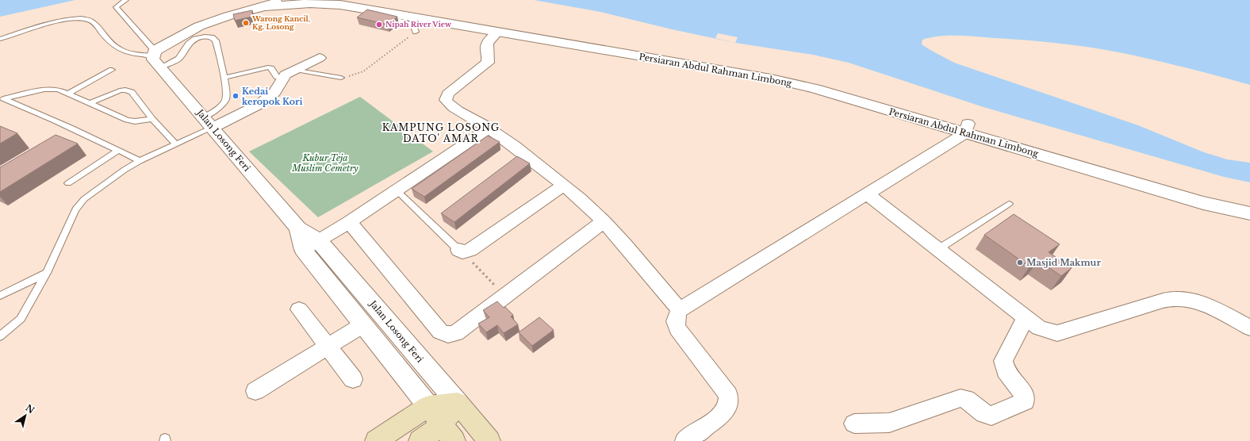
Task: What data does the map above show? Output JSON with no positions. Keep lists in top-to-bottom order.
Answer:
{
  "streets": {
    "main road": ["Jalan Losong Feri"],
    "street": ["Persiaran Abdul Rahman Limbong"]
  },
  "districts": ["KAMPUNG LOSONG DATO' AMAR"],
  "parks": ["Kubur Teja Muslim Cemetry"],
  "places": [
    "Warong Kancil, Kg. Losong",
    "Nipah River View",
    "Kedai keropok Kori",
    "Masjid Makmur"
  ],
  "north": "top right"
}
